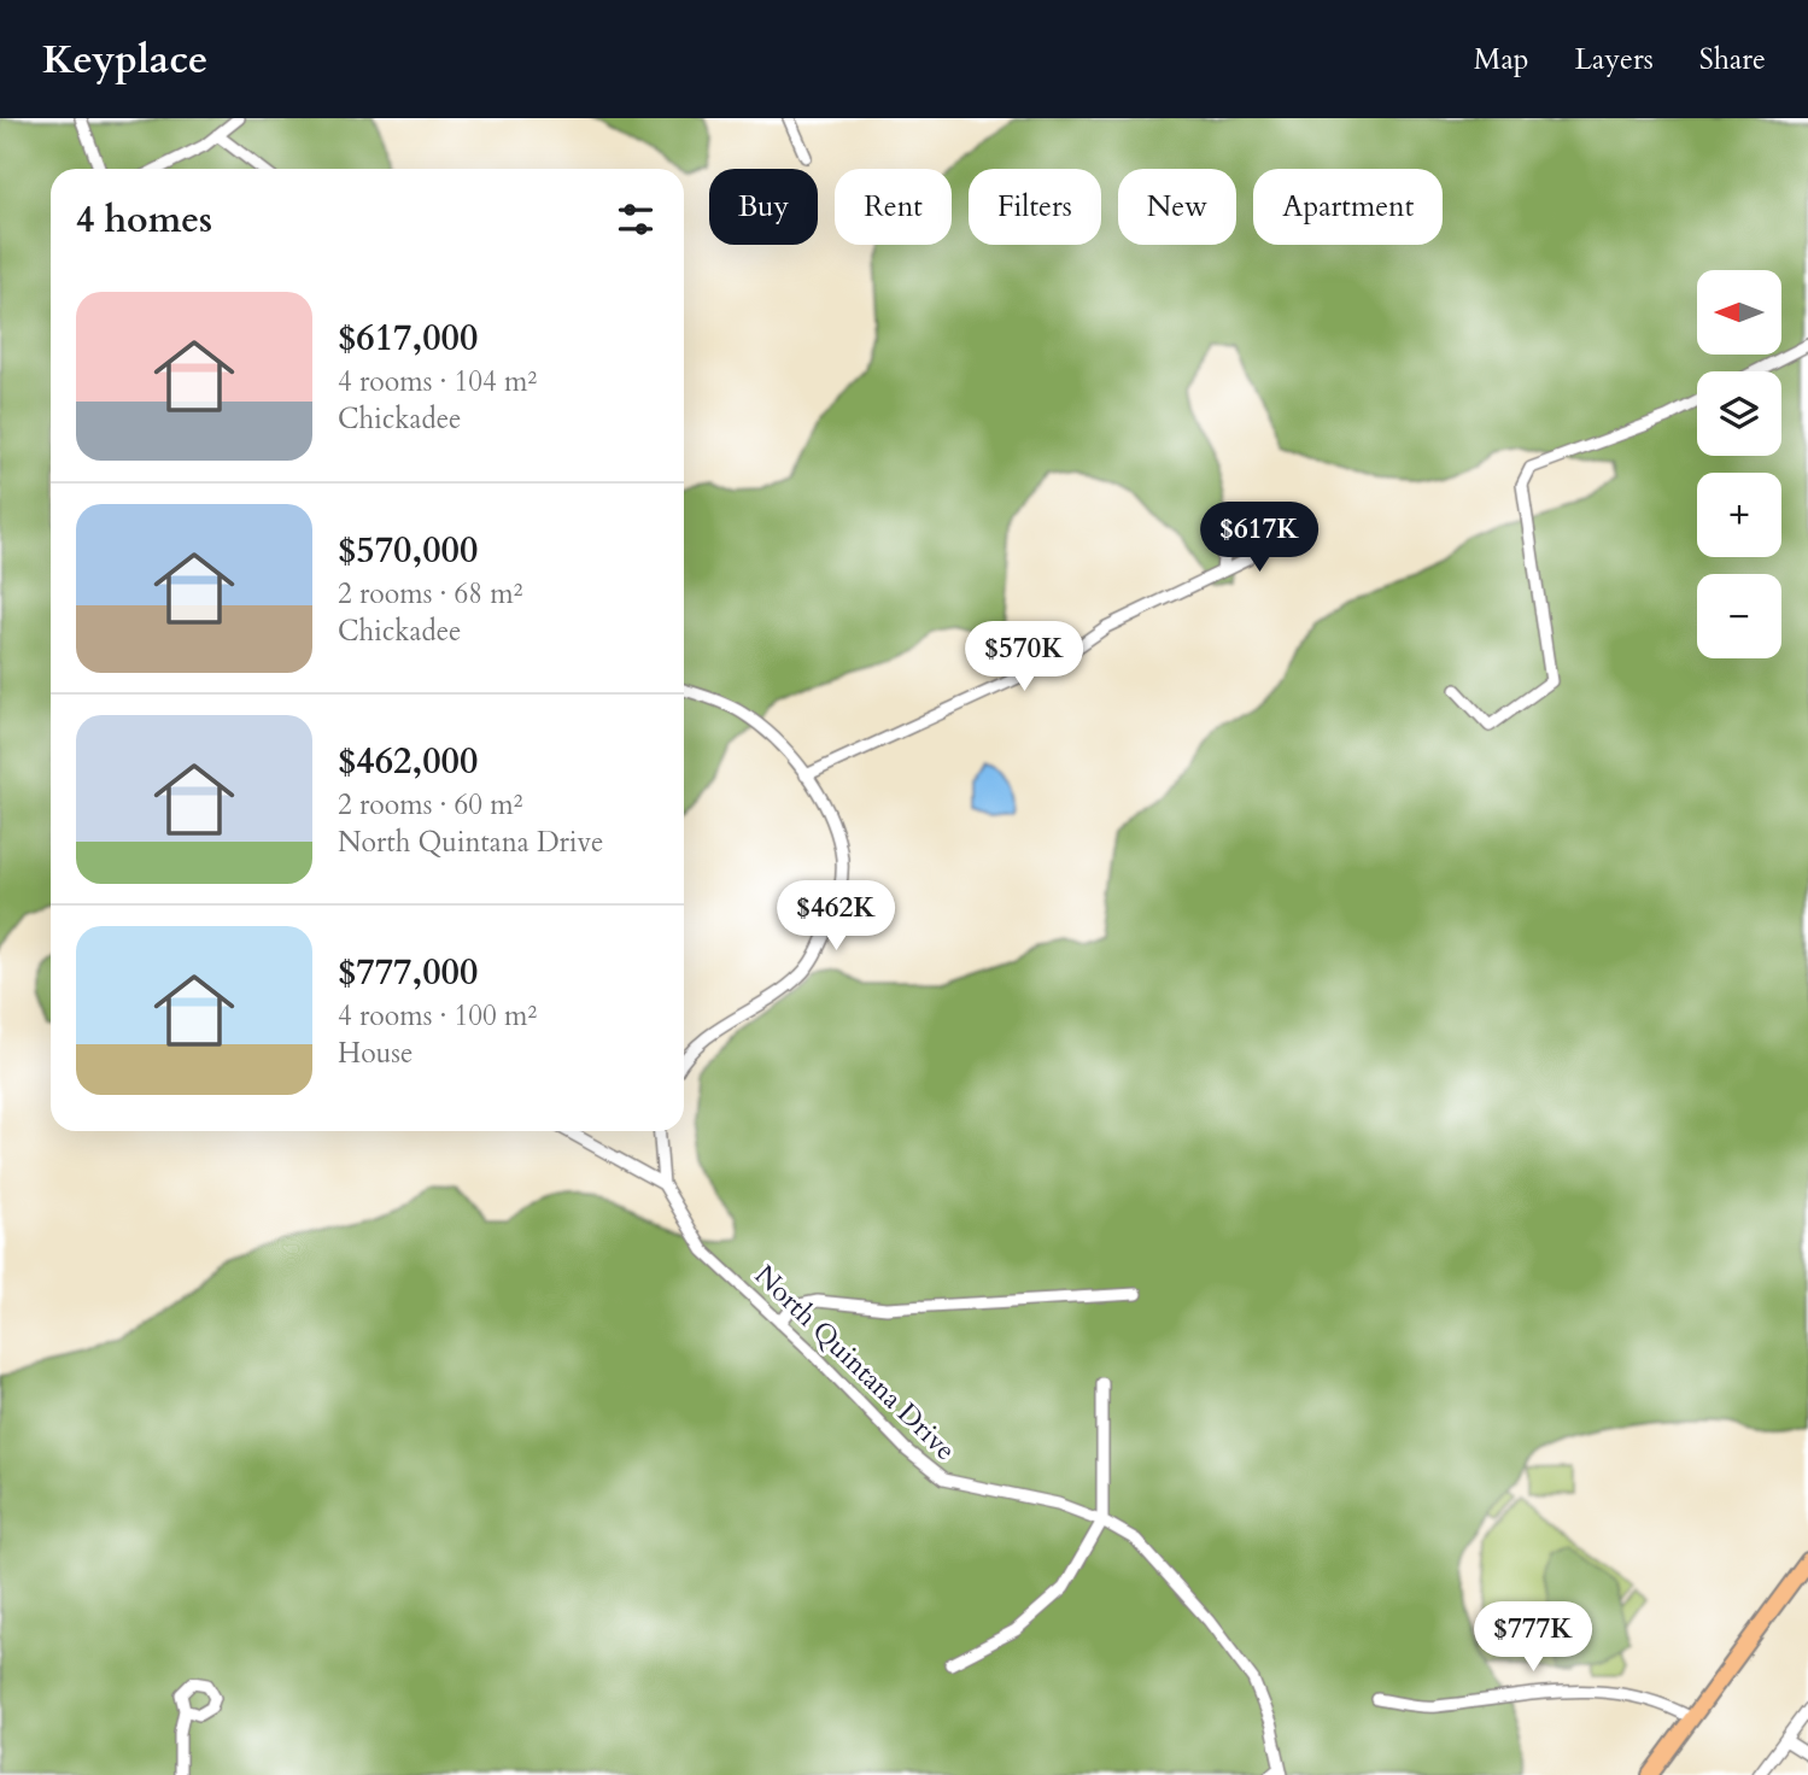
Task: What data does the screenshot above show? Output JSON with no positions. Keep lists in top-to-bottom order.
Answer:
{
  "streets": {
    "street": ["North Quintana Drive"]
  },
  "north": "left",
  "page": {
    "header": "Keyplace",
    "nav": ["Map", "Layers", "Share"],
    "chip": [
      "Buy",
      "Rent",
      "Filters",
      "New",
      "Apartment"
    ],
    "heading": "4 homes",
    "map_buttons": ["+", "−"],
    "list": [
      {
        "name": "$617,000",
        "note": "4 rooms · 104 m² · Chickadee"
      },
      {
        "name": "$570,000",
        "note": "2 rooms · 68 m² · Chickadee"
      },
      {
        "name": "$462,000",
        "note": "2 rooms · 60 m² · North Quintana Drive"
      },
      {
        "name": "$777,000",
        "note": "4 rooms · 100 m² · House"
      }
    ],
    "price": [
      "$617K",
      "$570K",
      "$462K",
      "$777K"
    ]
  }
}
